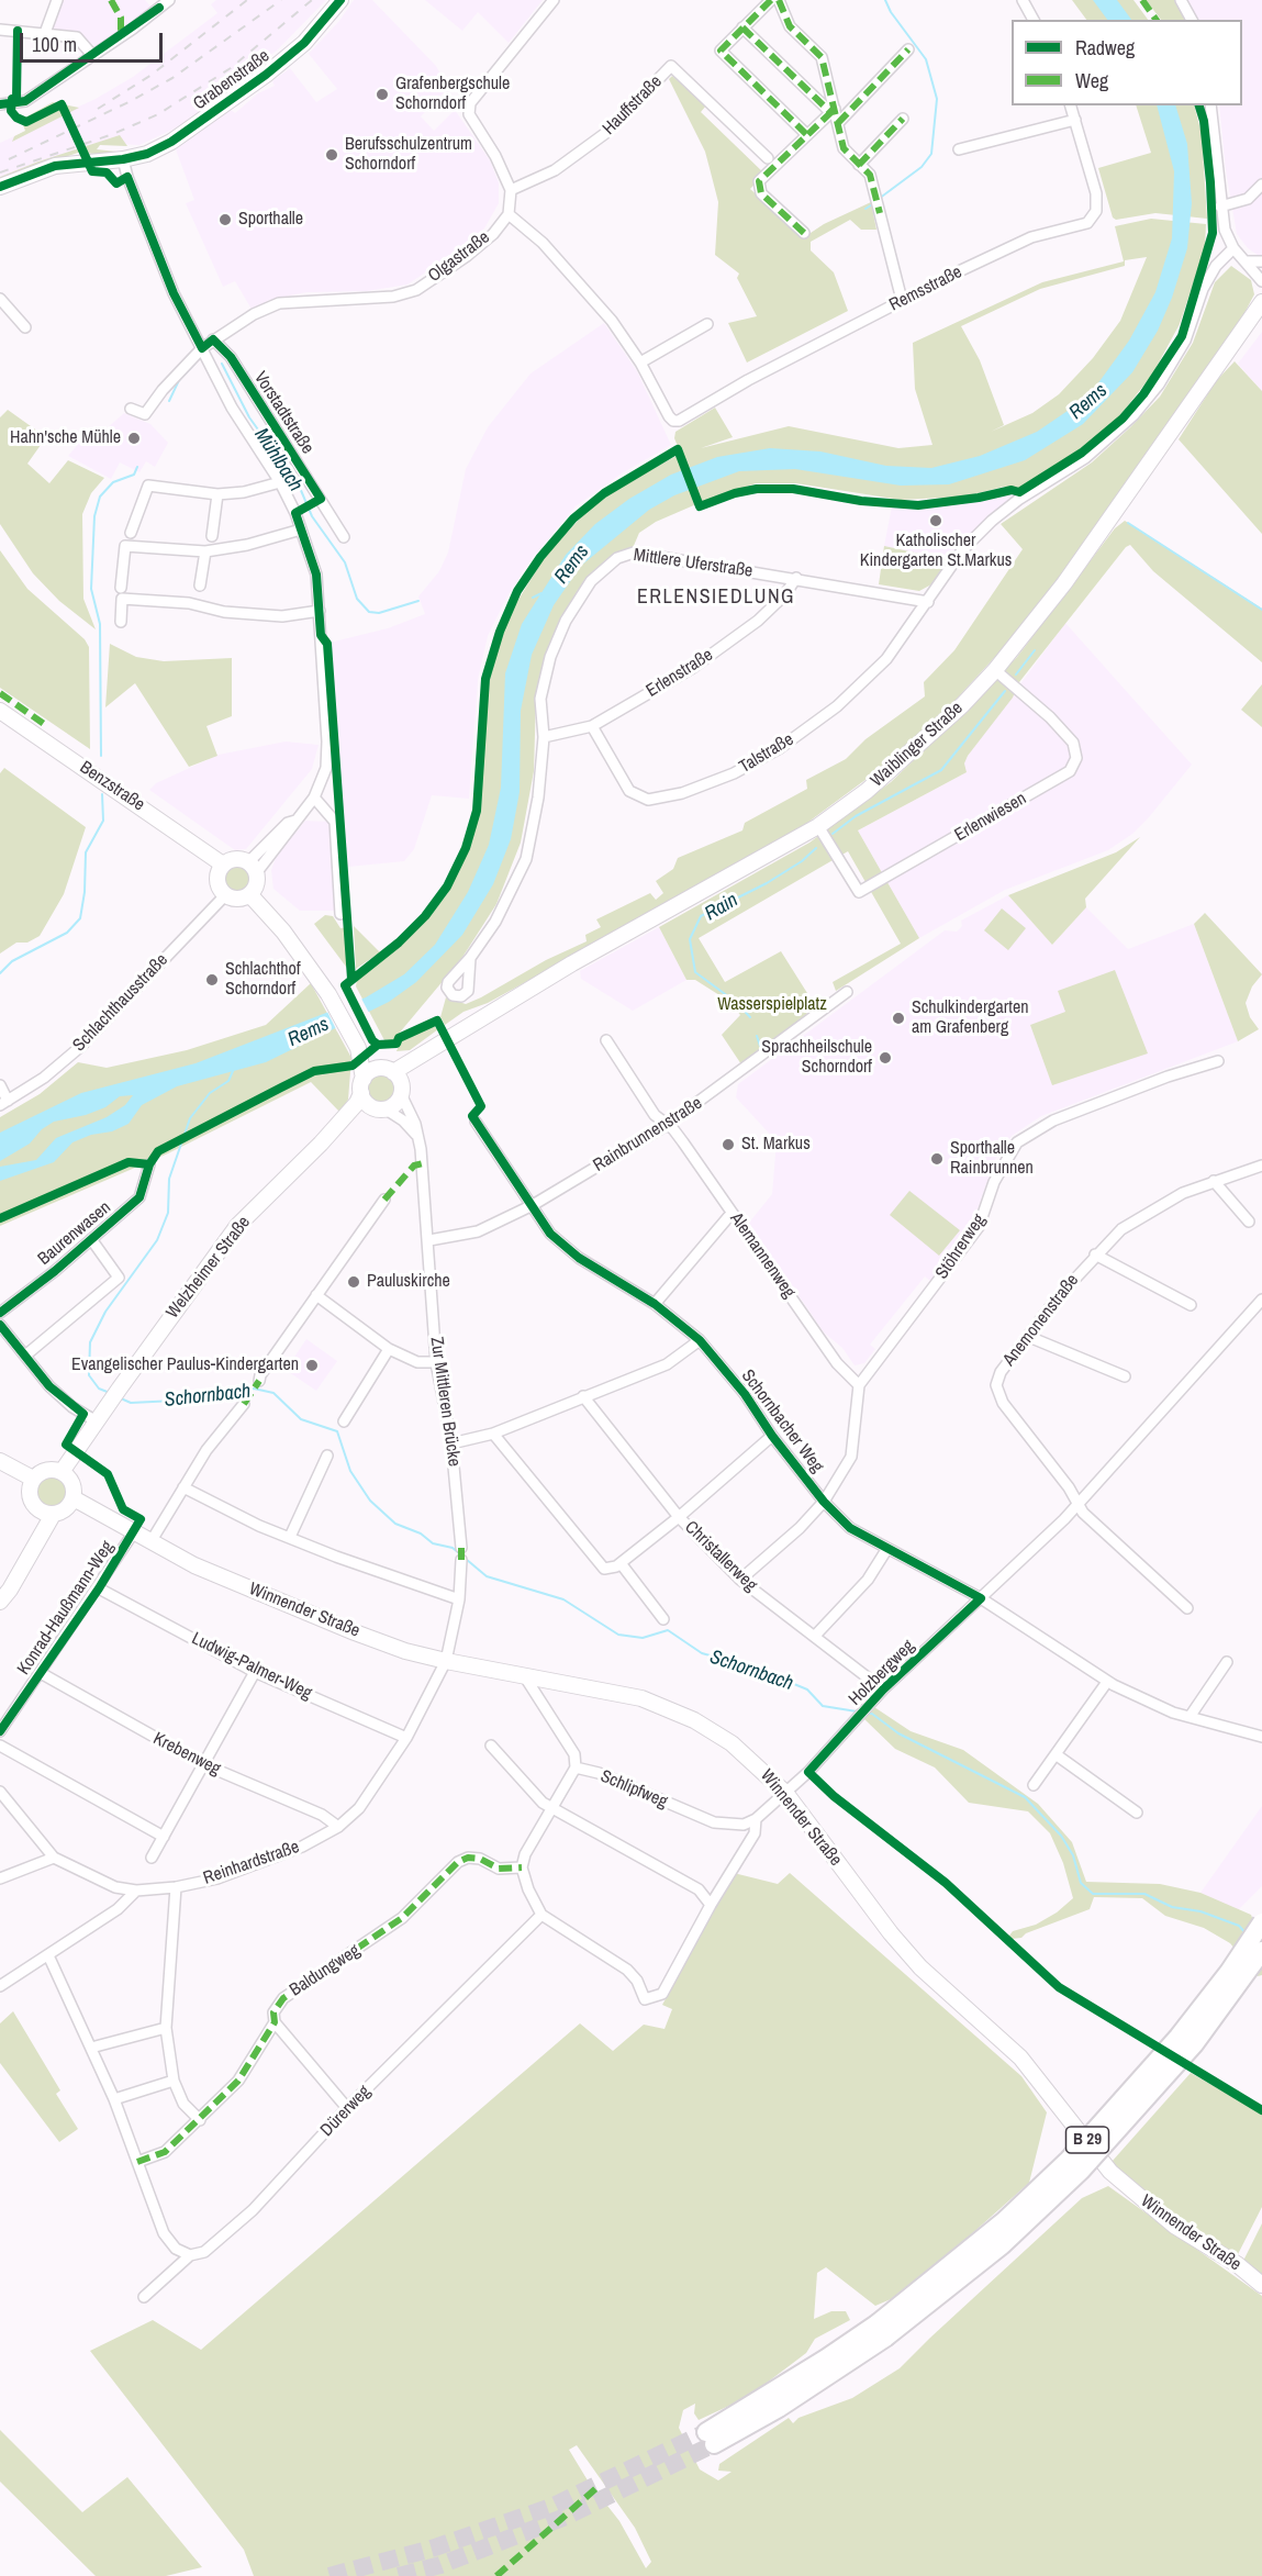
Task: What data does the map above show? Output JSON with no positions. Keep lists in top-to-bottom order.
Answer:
{
  "streets": {
    "highway": ["B 29"],
    "main road": [
      "Grabenstraße",
      "Waiblinger Straße",
      "Benzstraße",
      "Welzheimer Straße",
      "Winnender Straße"
    ],
    "street": [
      "Hauffstraße",
      "Olgastraße",
      "Remsstraße",
      "Vorstadtstraße",
      "Mittlere Uferstraße",
      "Erlenstraße",
      "Talstraße",
      "Erlenwiesen",
      "Schlachthausstraße",
      "Rainbrunnenstraße",
      "Baurenwasen",
      "Stöhrerweg",
      "Alemannenweg",
      "Anemonenstraße",
      "Zur Mittleren Brücke",
      "Schornbacher Weg",
      "Christallerweg",
      "Konrad-Haußmann-Weg",
      "Ludwig-Palmer-Weg",
      "Holzbergweg",
      "Krebenweg",
      "Schlipfweg",
      "Reinhardstraße",
      "Baldungweg",
      "Dürerweg"
    ]
  },
  "crossings": [
    ["Olgastraße", "Vorstadtstraße"],
    ["Mittlere Uferstraße", "Erlenstraße"],
    ["Mittlere Uferstraße", "Talstraße"],
    ["Erlenstraße", "Talstraße"],
    ["Waiblinger Straße", "Erlenwiesen"],
    ["Waiblinger Straße", "Welzheimer Straße"],
    ["Waiblinger Straße", "Zur Mittleren Brücke"],
    ["Benzstraße", "Schlachthausstraße"],
    ["Rainbrunnenstraße", "Alemannenweg"],
    ["Rainbrunnenstraße", "Zur Mittleren Brücke"],
    ["Rainbrunnenstraße", "Schornbacher Weg"],
    ["Stöhrerweg", "Alemannenweg"],
    ["Welzheimer Straße", "Zur Mittleren Brücke"],
    ["Welzheimer Straße", "Winnender Straße"],
    ["Anemonenstraße", "Holzbergweg"],
    ["Schornbacher Weg", "Holzbergweg"],
    ["Christallerweg", "Holzbergweg"],
    ["Konrad-Haußmann-Weg", "Winnender Straße"],
    ["Konrad-Haußmann-Weg", "Ludwig-Palmer-Weg"],
    ["Konrad-Haußmann-Weg", "Krebenweg"],
    ["Winnender Straße", "Holzbergweg"],
    ["Winnender Straße", "Schlipfweg"],
    ["Winnender Straße", "Reinhardstraße"],
    ["Ludwig-Palmer-Weg", "Reinhardstraße"],
    ["Krebenweg", "Reinhardstraße"]
  ],
  "districts": ["ERLENSIEDLUNG"],
  "water": [
    "Rems",
    "Mühlbach",
    "Rain",
    "Schornbach"
  ],
  "parks": ["Wasserspielplatz"],
  "places": [
    "Grafenbergschule Schorndorf",
    "Berufsschulzentrum Schorndorf",
    "Sporthalle",
    "Hahn'sche Mühle",
    "Katholischer Kindergarten St.Markus",
    "Schlachthof Schorndorf",
    "Schulkindergarten am Grafenberg",
    "Sprachheilschule Schorndorf",
    "St. Markus",
    "Sporthalle Rainbrunnen",
    "Pauluskirche",
    "Evangelischer Paulus-Kindergarten"
  ],
  "legend": ["Radweg", "Weg"],
  "scale_bar": "100 m"
}
